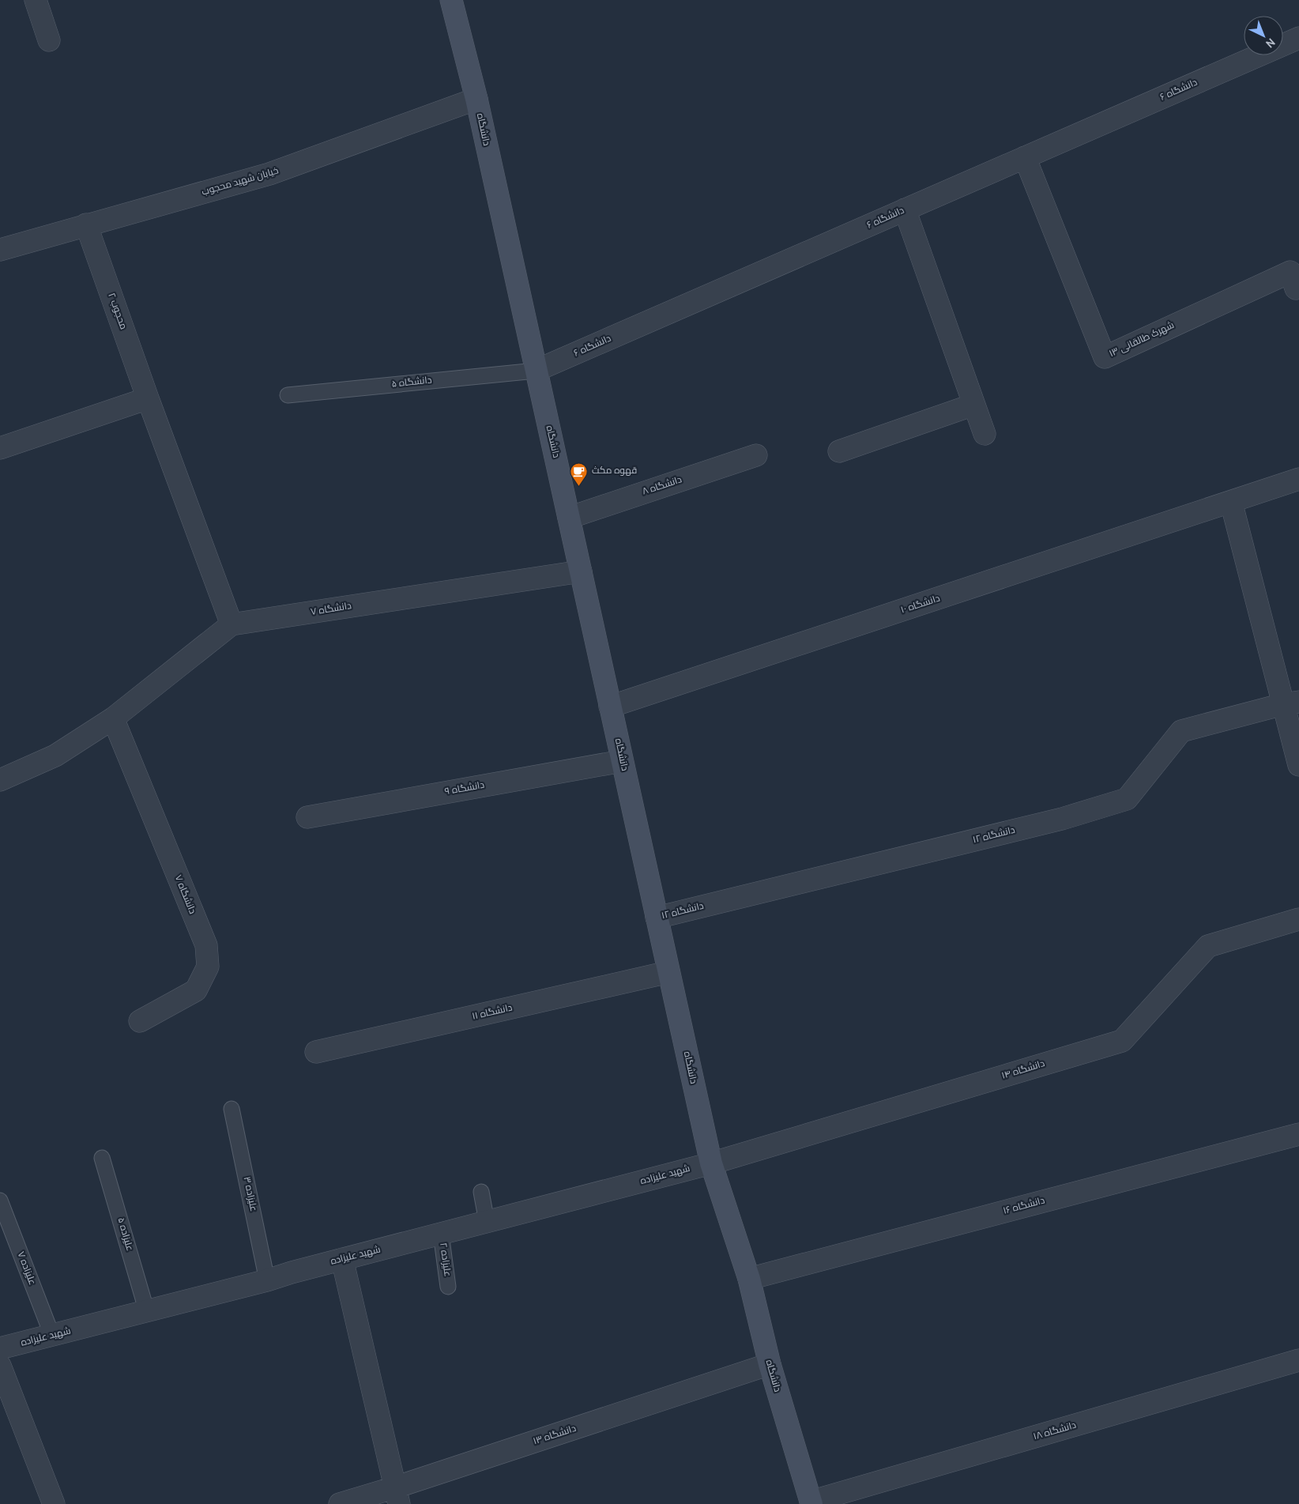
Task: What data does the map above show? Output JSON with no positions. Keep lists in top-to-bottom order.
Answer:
{
  "streets": {
    "main road": ["دانشگاه"],
    "street": [
      "دانشگاه ۶",
      "خیابان شهید محجوب",
      "محجوب ۲",
      "شهرک طالقانی ۱۳",
      "دانشگاه ۸",
      "دانشگاه ۱۰",
      "دانشگاه ۷",
      "دانشگاه ۹",
      "دانشگاه ۱۲",
      "دانشگاه ۱۱",
      "دانشگاه ۱۴",
      "شهید علیزاده",
      "دانشگاه ۱۶",
      "دانشگاه ۱۸",
      "دانشگاه ۱۳"
    ],
    "lane": [
      "دانشگاه ۵",
      "علیزاده ۳",
      "علیزاده ۵",
      "علیزاده ۲",
      "علیزاده ۷"
    ]
  },
  "crossings": [
    ["دانشگاه ۶", "دانشگاه"],
    ["دانشگاه ۶", "شهرک طالقانی ۱۳"],
    ["دانشگاه ۶", "دانشگاه ۵"],
    ["دانشگاه", "خیابان شهید محجوب"],
    ["دانشگاه", "دانشگاه ۵"],
    ["دانشگاه", "دانشگاه ۸"],
    ["دانشگاه", "دانشگاه ۱۰"],
    ["دانشگاه", "دانشگاه ۷"],
    ["دانشگاه", "دانشگاه ۹"],
    ["دانشگاه", "دانشگاه ۱۲"],
    ["دانشگاه", "دانشگاه ۱۱"],
    ["دانشگاه", "دانشگاه ۱۴"],
    ["دانشگاه", "شهید علیزاده"],
    ["دانشگاه", "دانشگاه ۱۶"],
    ["دانشگاه", "دانشگاه ۱۸"],
    ["دانشگاه", "دانشگاه ۱۳"],
    ["خیابان شهید محجوب", "محجوب ۲"],
    ["محجوب ۲", "دانشگاه ۷"],
    ["دانشگاه ۱۴", "شهید علیزاده"],
    ["شهید علیزاده", "علیزاده ۳"],
    ["شهید علیزاده", "علیزاده ۵"],
    ["شهید علیزاده", "علیزاده ۲"],
    ["شهید علیزاده", "علیزاده ۷"]
  ],
  "places": {
    "cafe": ["قهوه مکث"]
  },
  "north": "bottom right"
}
